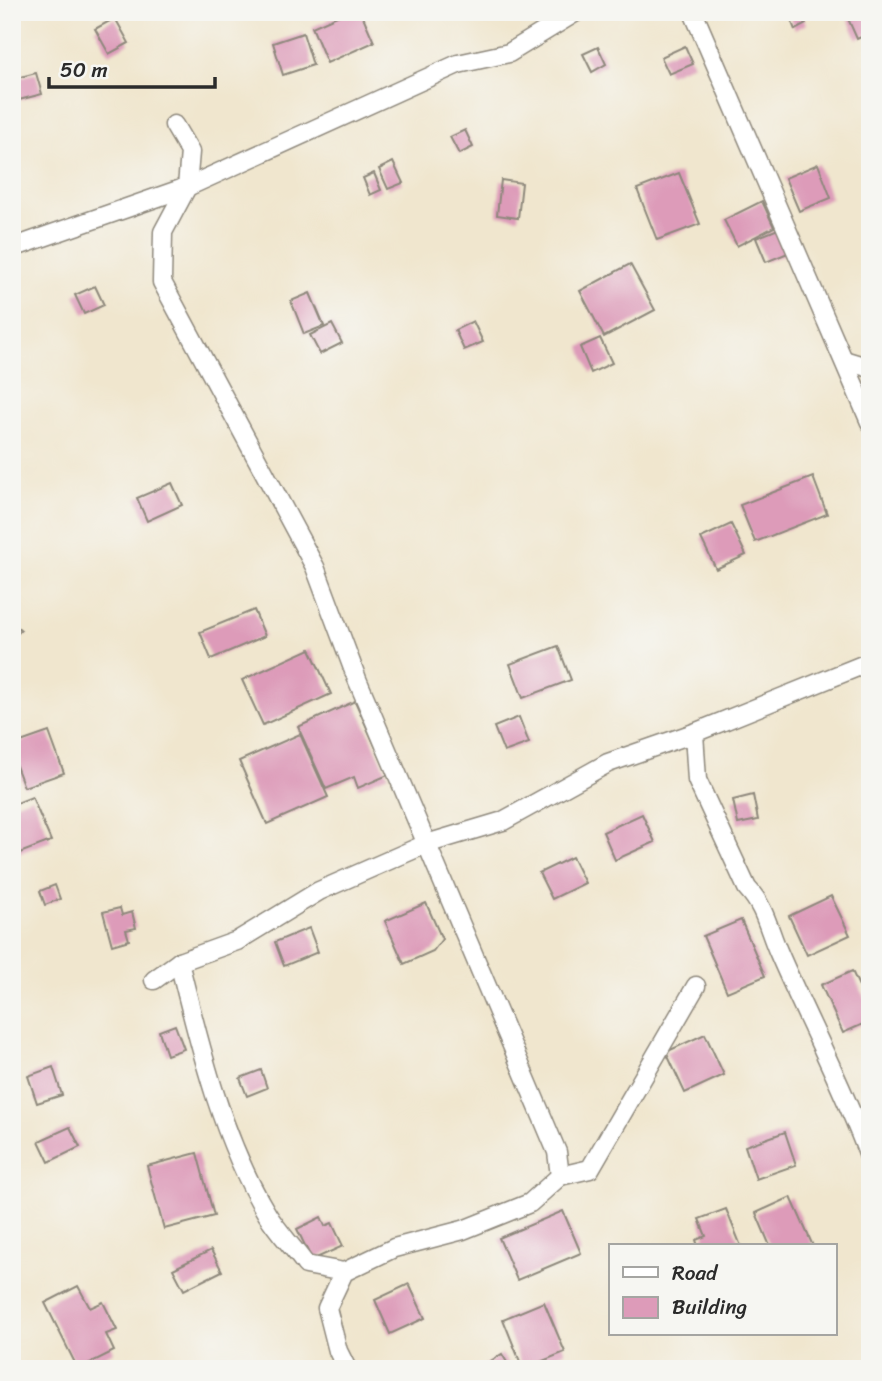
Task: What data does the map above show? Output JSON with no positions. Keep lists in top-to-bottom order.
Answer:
{
  "legend": ["Road", "Building"],
  "scale_bar": "50 m"
}
